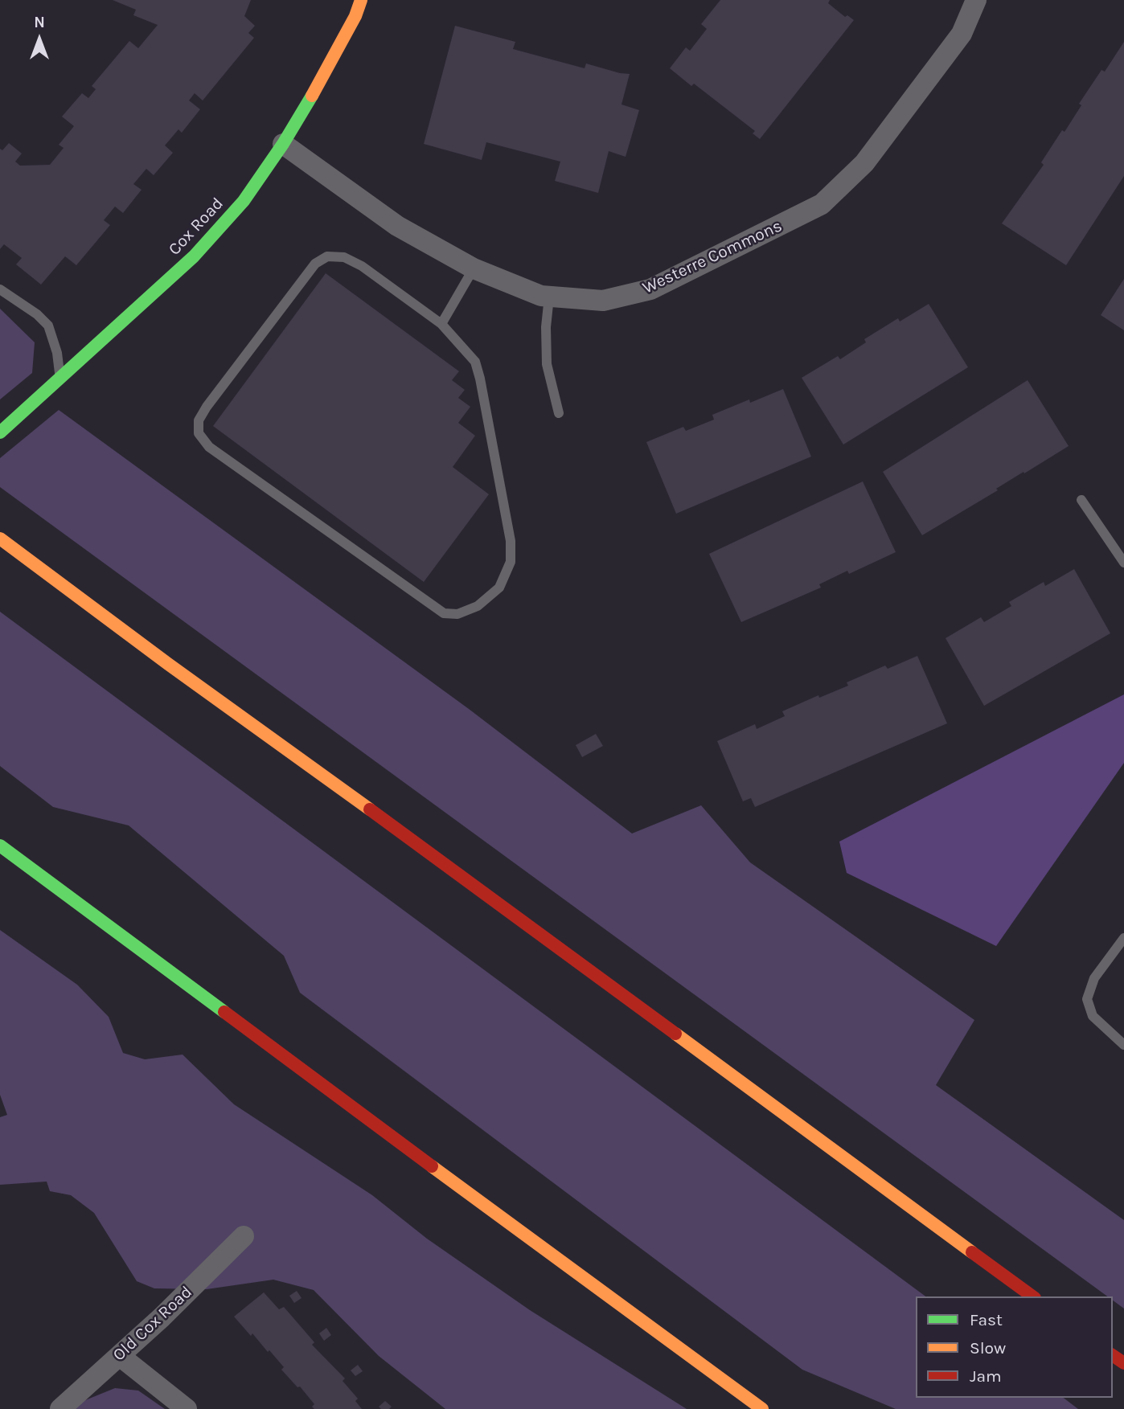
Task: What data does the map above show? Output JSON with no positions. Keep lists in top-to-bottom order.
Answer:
{
  "streets": {
    "main road": ["Cox Road"],
    "street": ["Westerre Commons", "Old Cox Road"]
  },
  "crossings": [
    ["Cox Road", "Westerre Commons"]
  ],
  "legend": ["Fast", "Slow", "Jam"],
  "north": "top"
}
